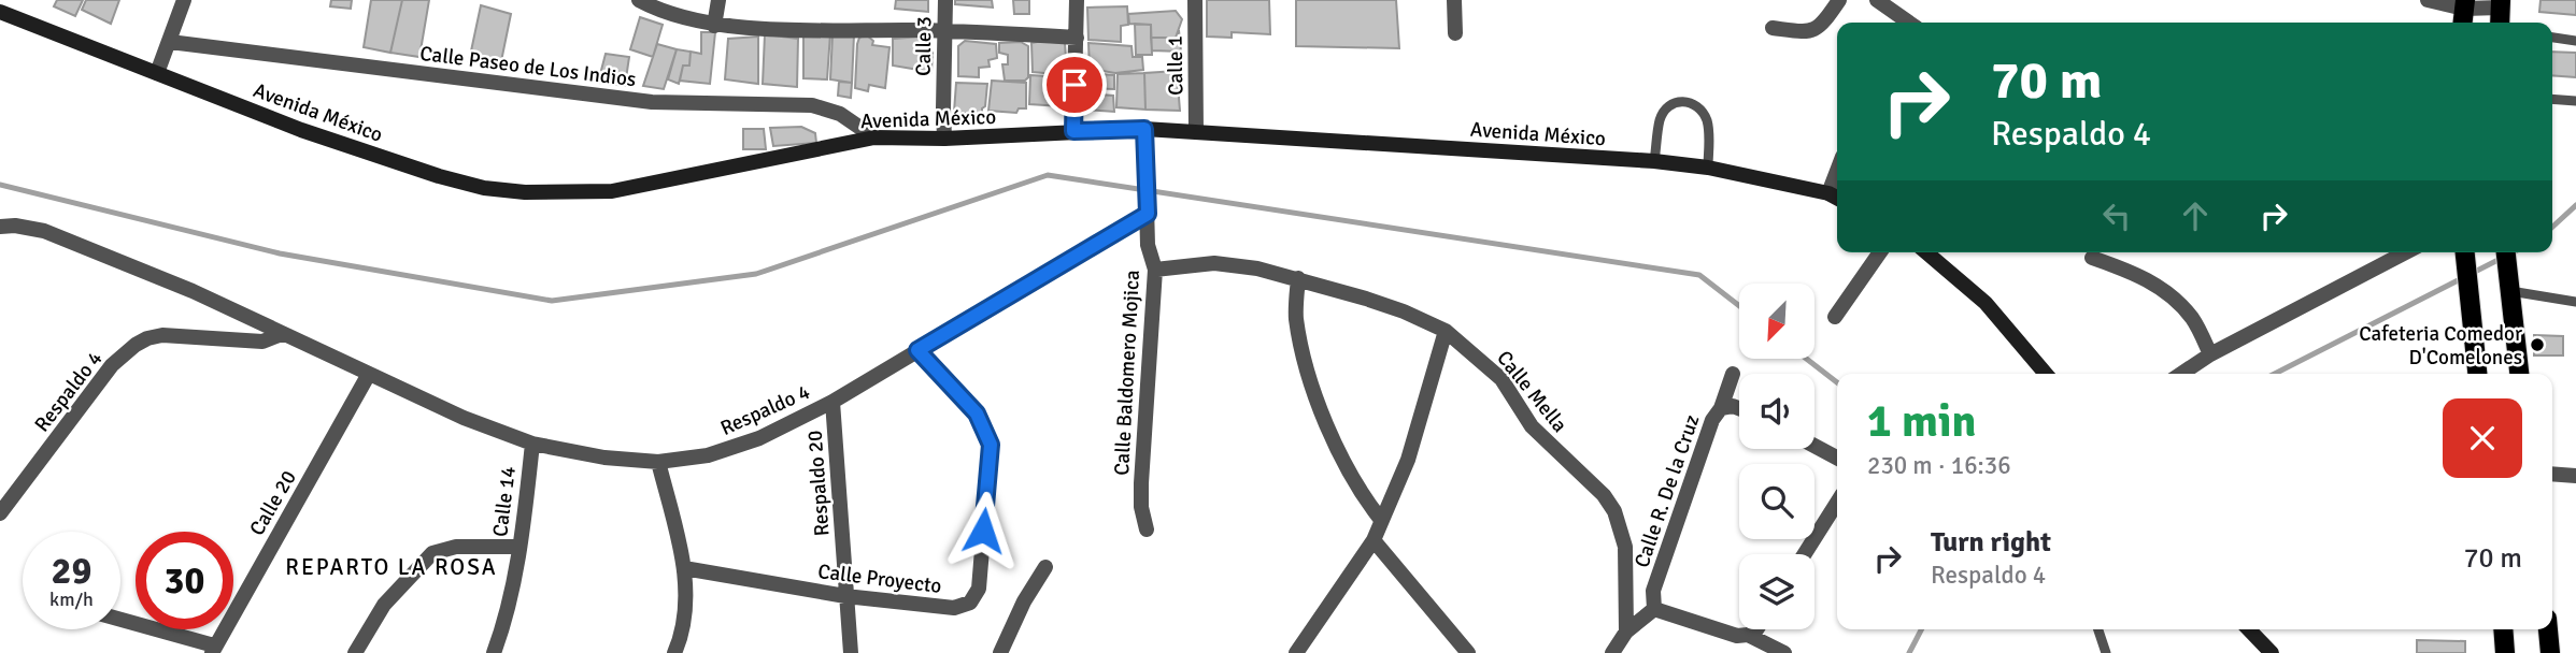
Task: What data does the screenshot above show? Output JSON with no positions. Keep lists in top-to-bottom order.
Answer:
{
  "streets": {
    "street": [
      "Calle 3",
      "Calle Paseo de Los Indios",
      "Calle 1",
      "Avenida México",
      "Calle Baldomero Mojica",
      "Respaldo 4",
      "Calle Mella",
      "Respaldo 20",
      "Calle R. De la Cruz",
      "Calle 14",
      "Calle 20",
      "Calle Proyecto"
    ]
  },
  "crossings": [
    ["Calle 3", "Avenida México"],
    ["Calle Paseo de Los Indios", "Avenida México"],
    ["Calle 1", "Avenida México"],
    ["Avenida México", "Calle Baldomero Mojica"],
    ["Calle Baldomero Mojica", "Respaldo 4"],
    ["Calle Baldomero Mojica", "Calle Mella"],
    ["Respaldo 4", "Respaldo 20"],
    ["Respaldo 4", "Calle 14"],
    ["Respaldo 4", "Calle 20"],
    ["Respaldo 4", "Calle Proyecto"],
    ["Respaldo 20", "Calle Proyecto"]
  ],
  "districts": ["REPARTO LA ROSA"],
  "places": ["Cafeteria Comedor D'Comelones"],
  "north": "bottom left",
  "page": {
    "turn": ["70 m", "Respaldo 4"],
    "heading": ["1 min", "230 m · 16:36"],
    "list": [
      {
        "name": "Turn right",
        "note": "Respaldo 4",
        "value": "70 m"
      }
    ],
    "speed": "29 km/h",
    "limit": "30"
  }
}
